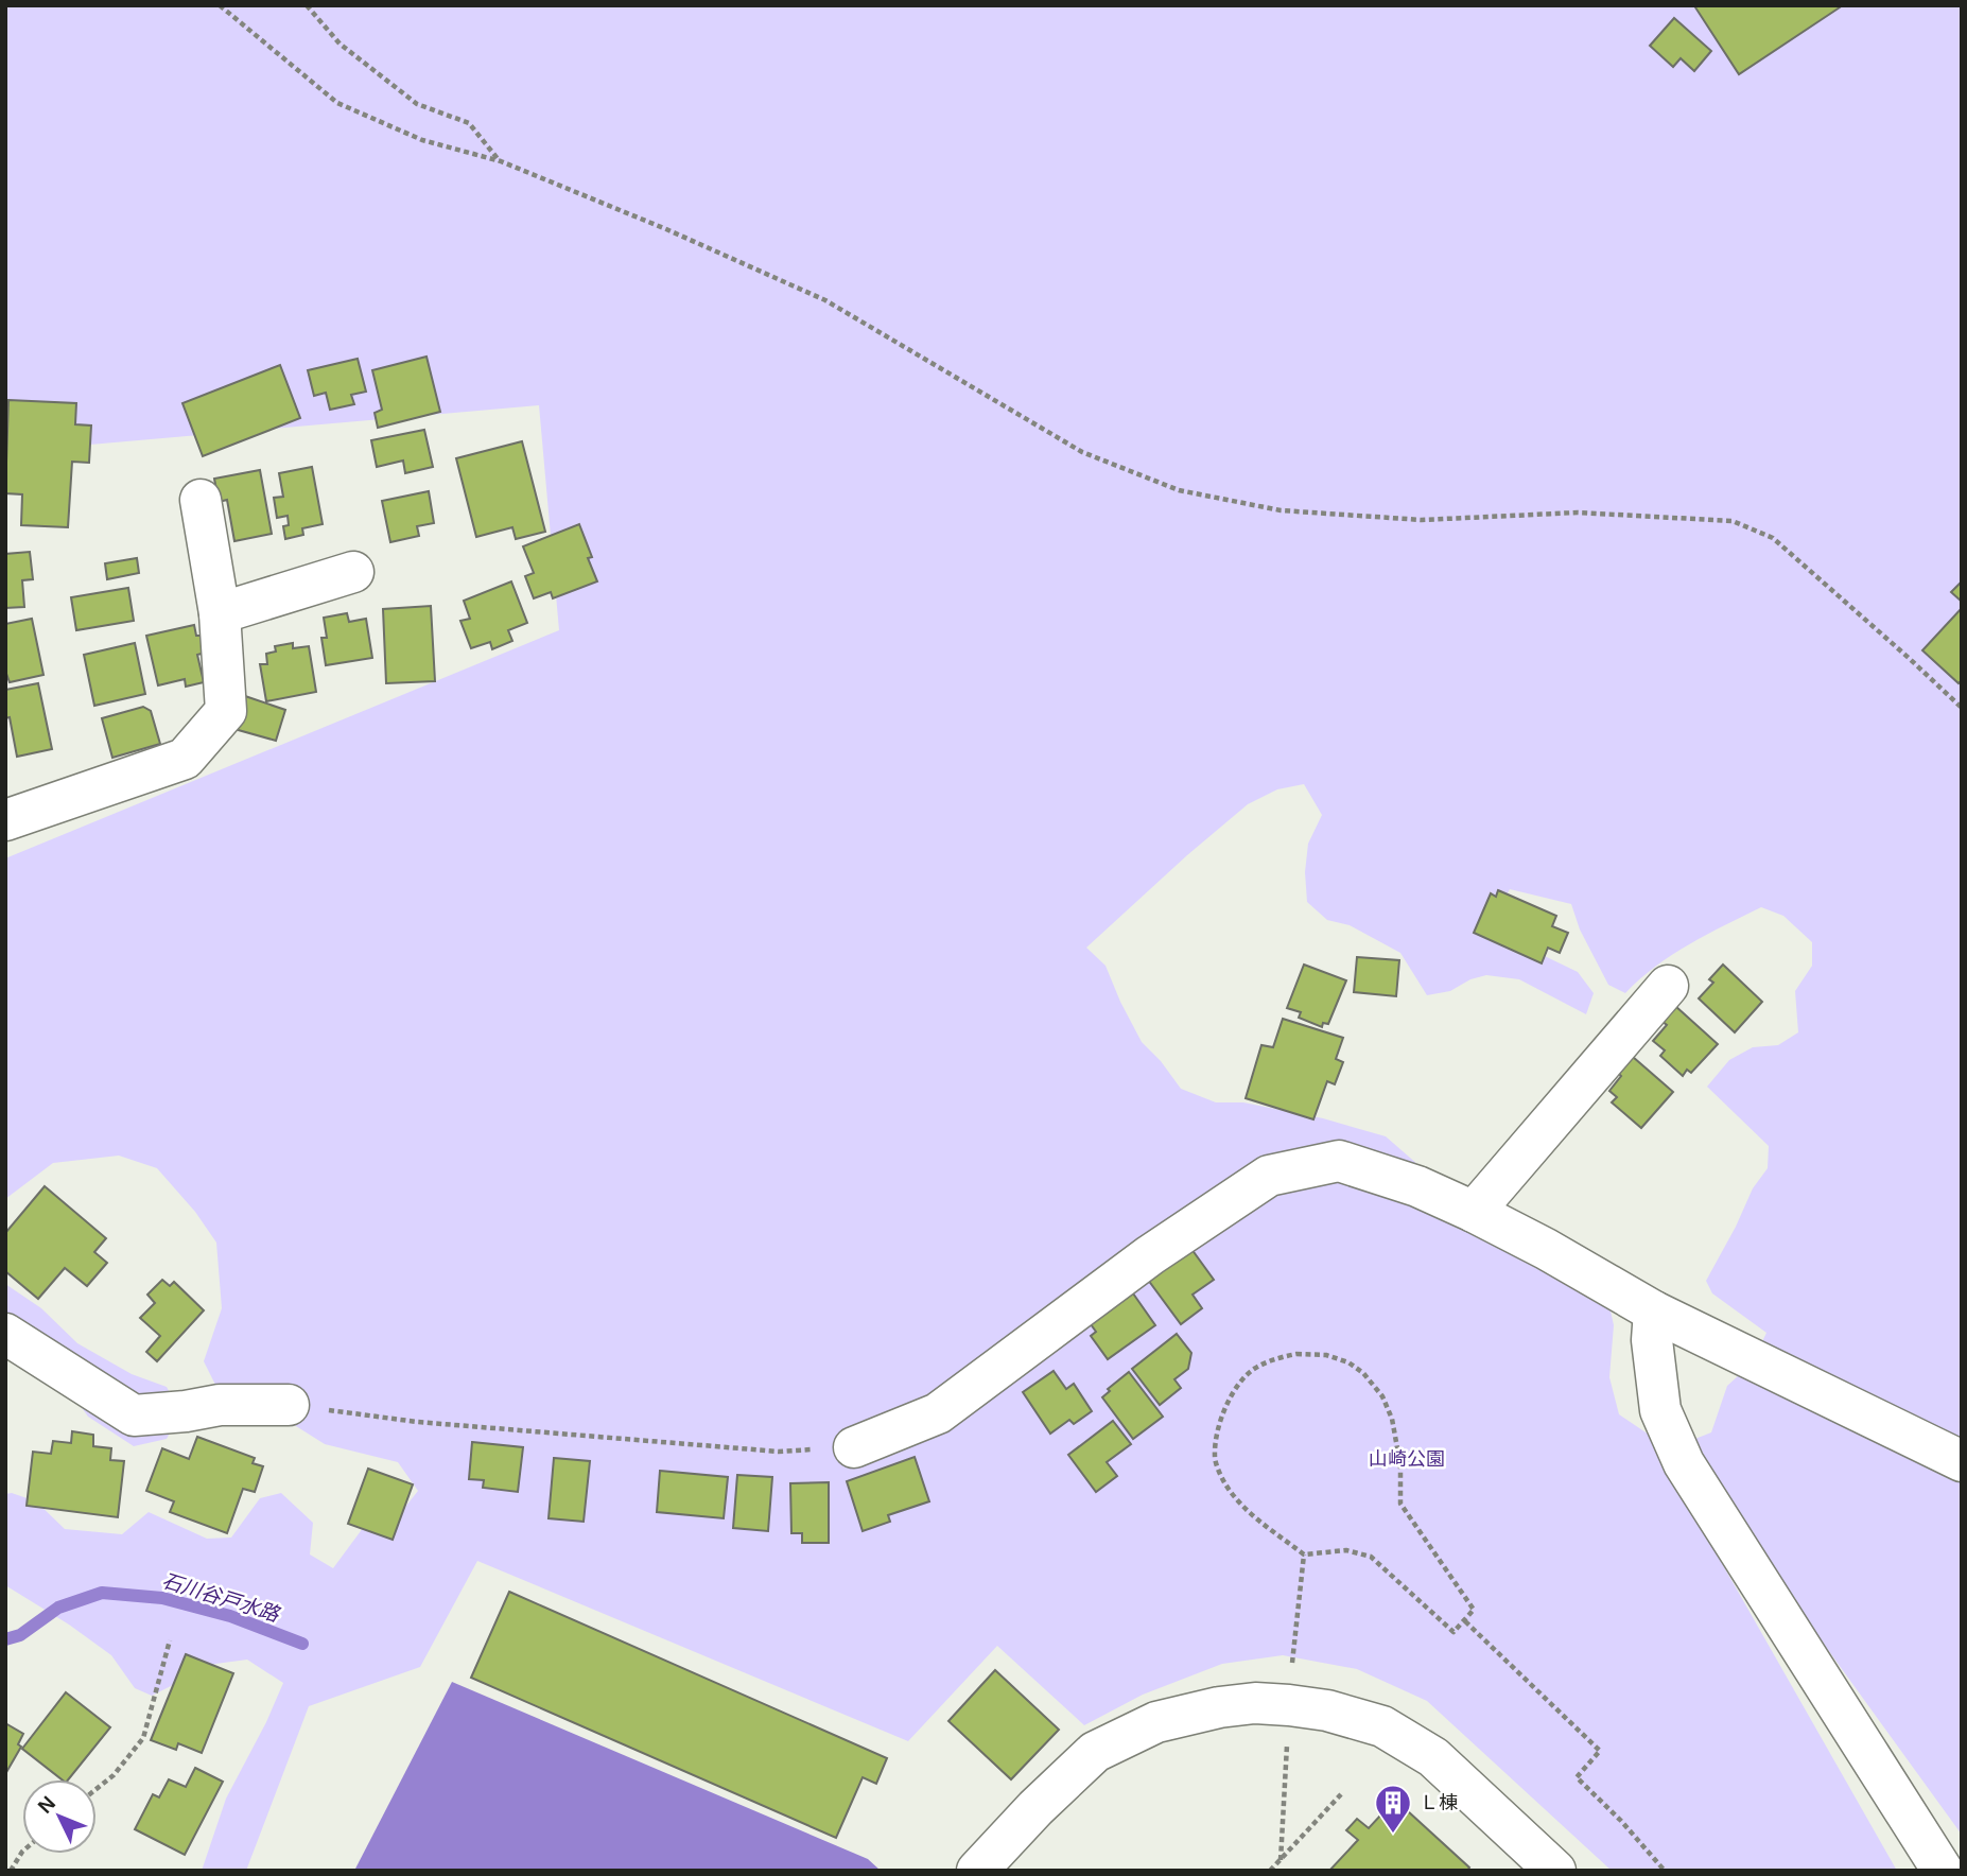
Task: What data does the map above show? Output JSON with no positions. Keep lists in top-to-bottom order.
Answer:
{
  "water": ["石川谷戸水路"],
  "parks": ["山崎公園"],
  "places": {
    "building": ["Ｌ棟"]
  },
  "north": "top left"
}
